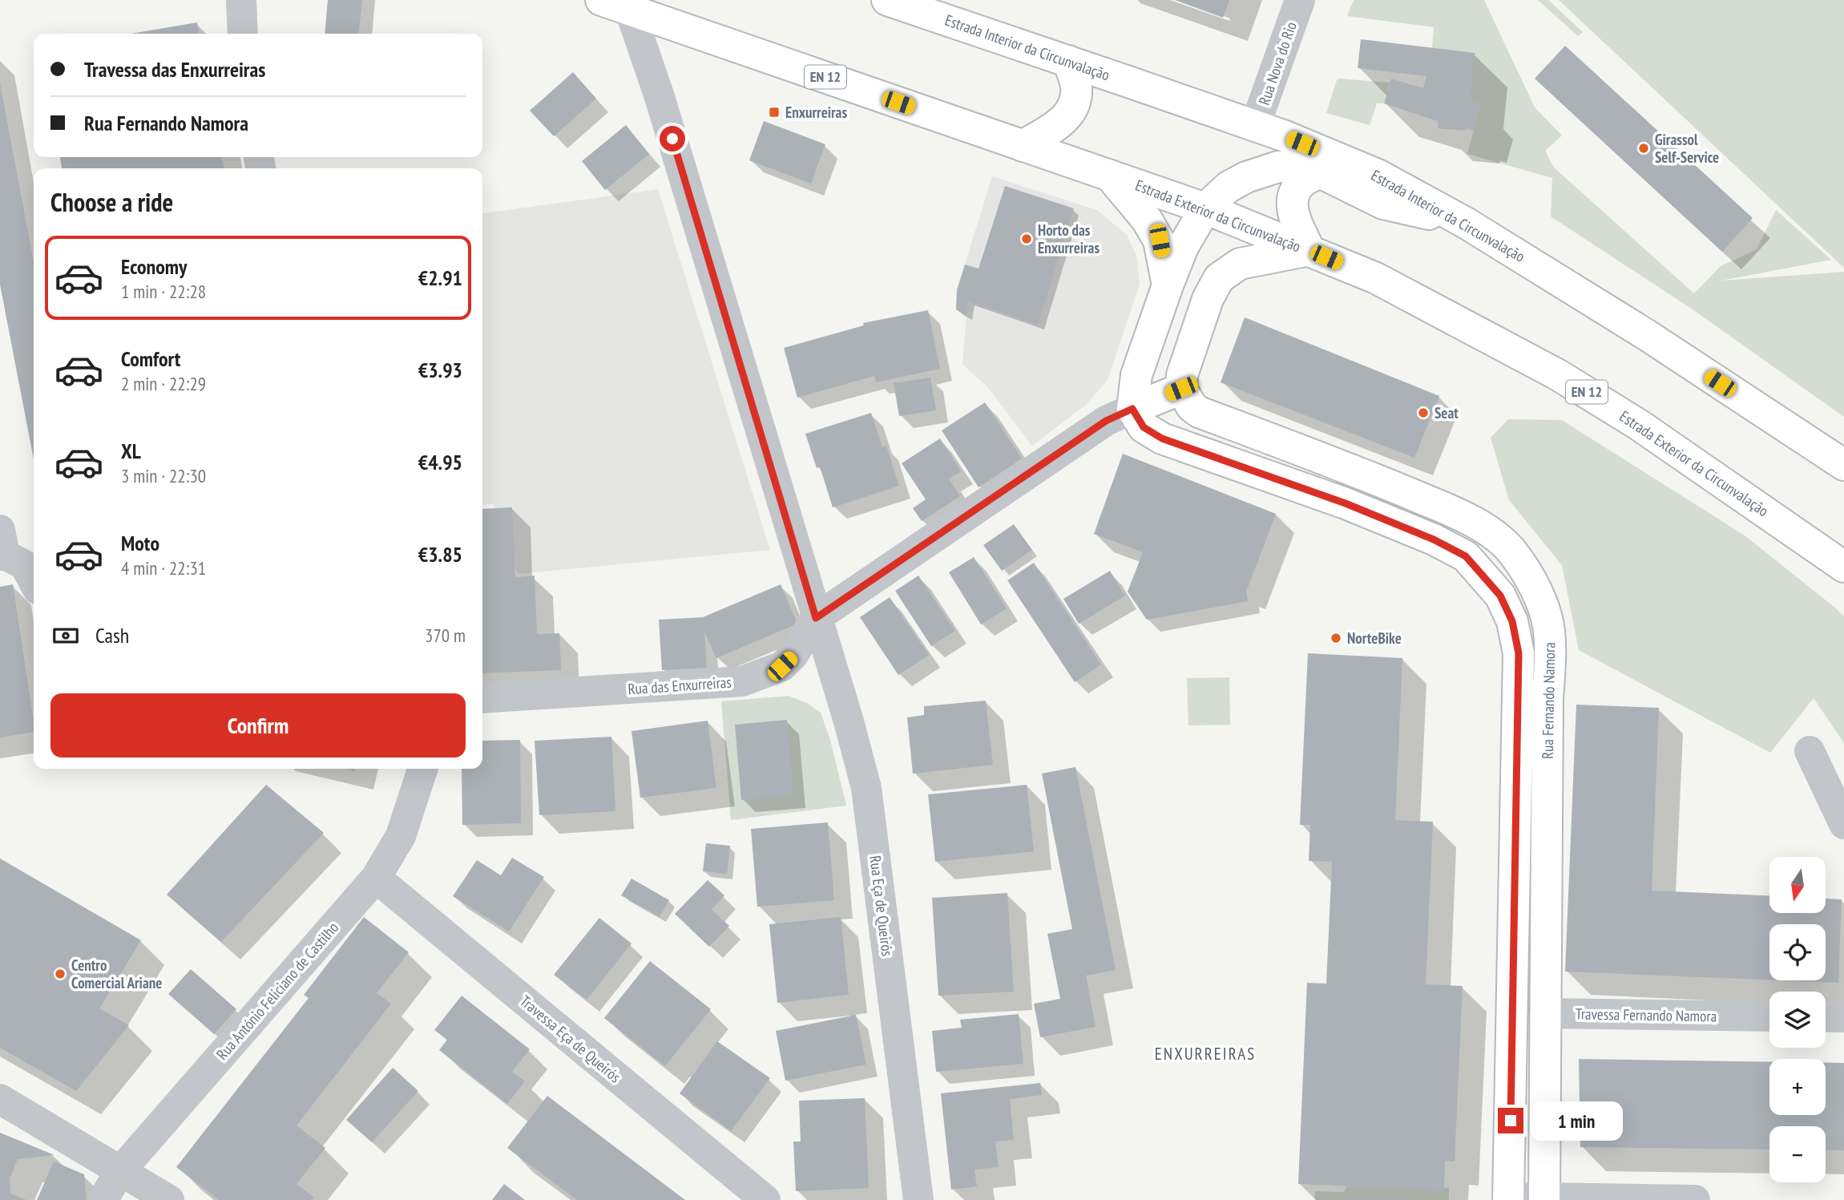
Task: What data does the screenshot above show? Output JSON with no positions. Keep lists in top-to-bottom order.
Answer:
{
  "streets": {
    "main road": [
      "Estrada Interior da Circunvalação",
      "EN 12",
      "Estrada Exterior da Circunvalação",
      "Rua Fernando Namora",
      "Travessa Fernando Namora"
    ],
    "street": [
      "Rua Nova do Rio",
      "Rua das Enxurreiras",
      "Rua Eça de Queirós",
      "Rua António Feliciano de Castilho",
      "Travessa Eça de Queirós"
    ]
  },
  "crossings": [
    ["Estrada Interior da Circunvalação", "Rua Nova do Rio"],
    ["Estrada Exterior da Circunvalação", "Rua Eça de Queirós"],
    ["Rua das Enxurreiras", "Rua Fernando Namora"],
    ["Rua das Enxurreiras", "Rua Eça de Queirós"],
    ["Rua Fernando Namora", "Travessa Fernando Namora"],
    ["Rua António Feliciano de Castilho", "Travessa Eça de Queirós"]
  ],
  "districts": ["ENXURREIRAS"],
  "places": {
    "transit": ["Enxurreiras"],
    "other": [
      "Girassol Self-Service",
      "Horto das Enxurreiras",
      "Seat",
      "NorteBike",
      "Centro Comercial Ariane"
    ]
  },
  "north": "bottom",
  "page": {
    "banner": ["Travessa das Enxurreiras", "Rua Fernando Namora"],
    "heading": "Choose a ride",
    "list": [
      {
        "name": "Economy",
        "note": "1 min · 22:28",
        "value": "€2.91"
      },
      {
        "name": "Comfort",
        "note": "2 min · 22:29",
        "value": "€3.93"
      },
      {
        "name": "XL",
        "note": "3 min · 22:30",
        "value": "€4.95"
      },
      {
        "name": "Moto",
        "note": "4 min · 22:31",
        "value": "€3.85"
      }
    ],
    "pay": ["Cash", "370 m"],
    "buttons": "Confirm",
    "map_buttons": ["+", "−"],
    "bubble": "1 min"
  }
}
